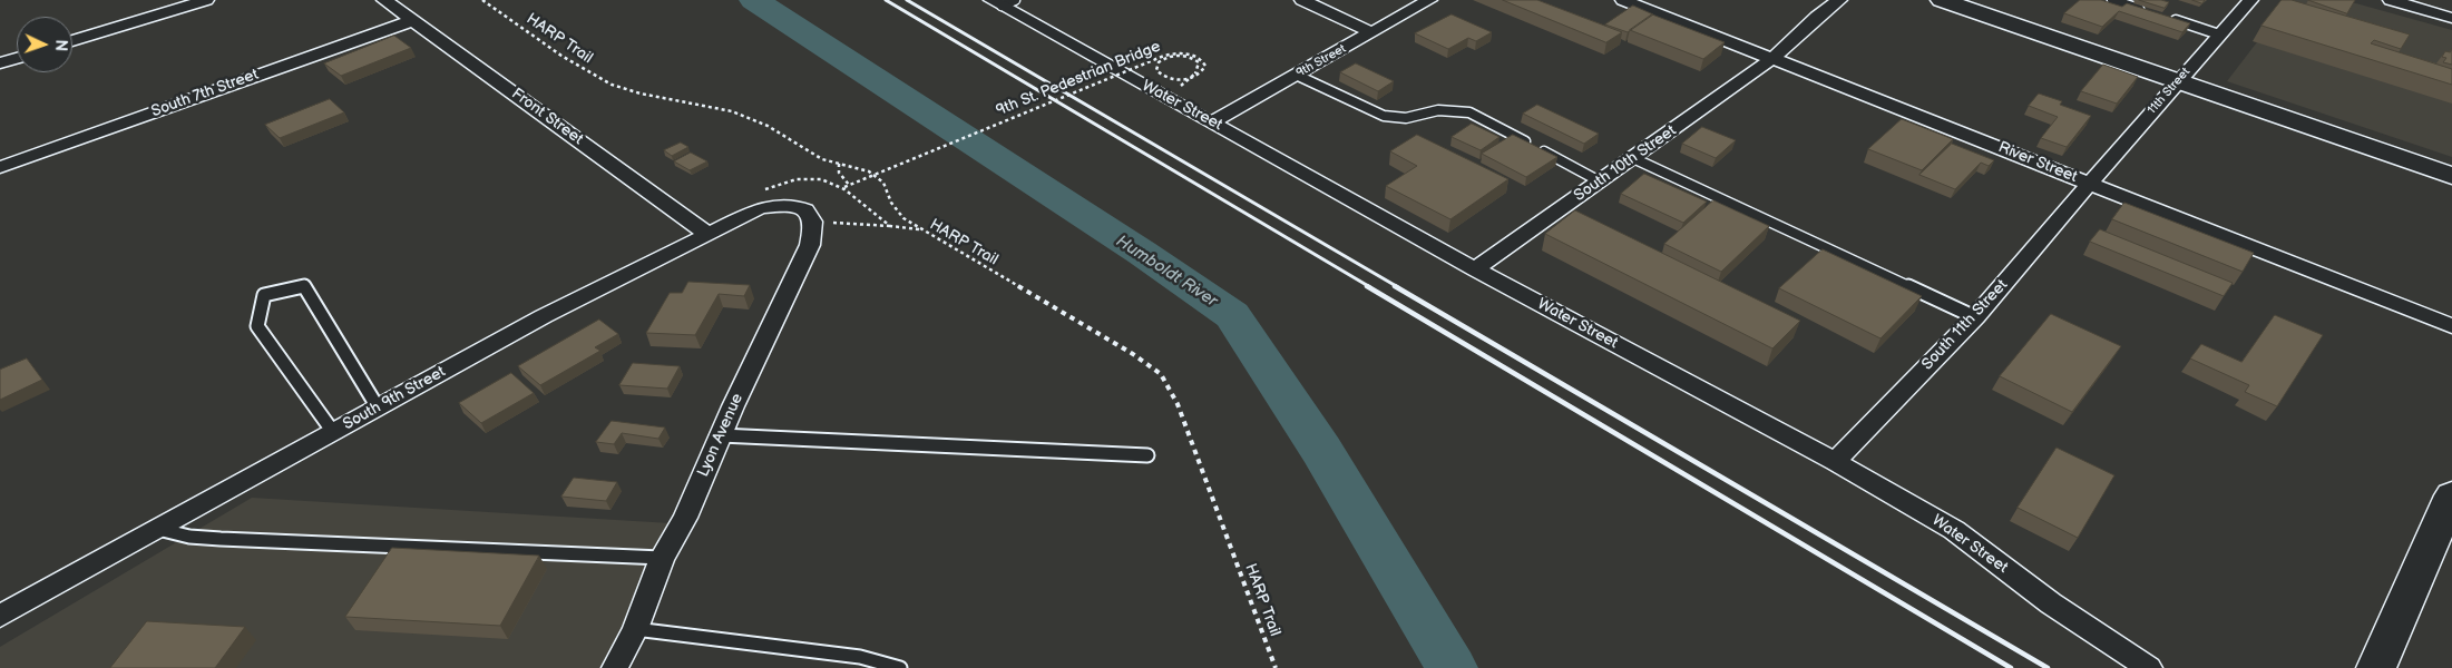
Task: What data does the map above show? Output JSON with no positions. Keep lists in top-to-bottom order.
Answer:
{
  "streets": {
    "street": [
      "9th Street",
      "11th Street",
      "South 7th Street",
      "Water Street",
      "Front Street",
      "River Street",
      "South 10th Street",
      "South 11th Street",
      "South 9th Street",
      "Lyon Avenue"
    ],
    "path": ["HARP Trail", "9th St. Pedestrian Bridge"]
  },
  "crossings": [
    ["9th Street", "Water Street"],
    ["11th Street", "River Street"],
    ["11th Street", "South 11th Street"],
    ["South 7th Street", "Front Street"],
    ["Water Street", "South 10th Street"],
    ["Water Street", "South 11th Street"],
    ["Front Street", "South 9th Street"],
    ["River Street", "South 10th Street"],
    ["River Street", "South 11th Street"],
    ["South 9th Street", "Lyon Avenue"]
  ],
  "water": ["Humboldt River"],
  "north": "right"
}
